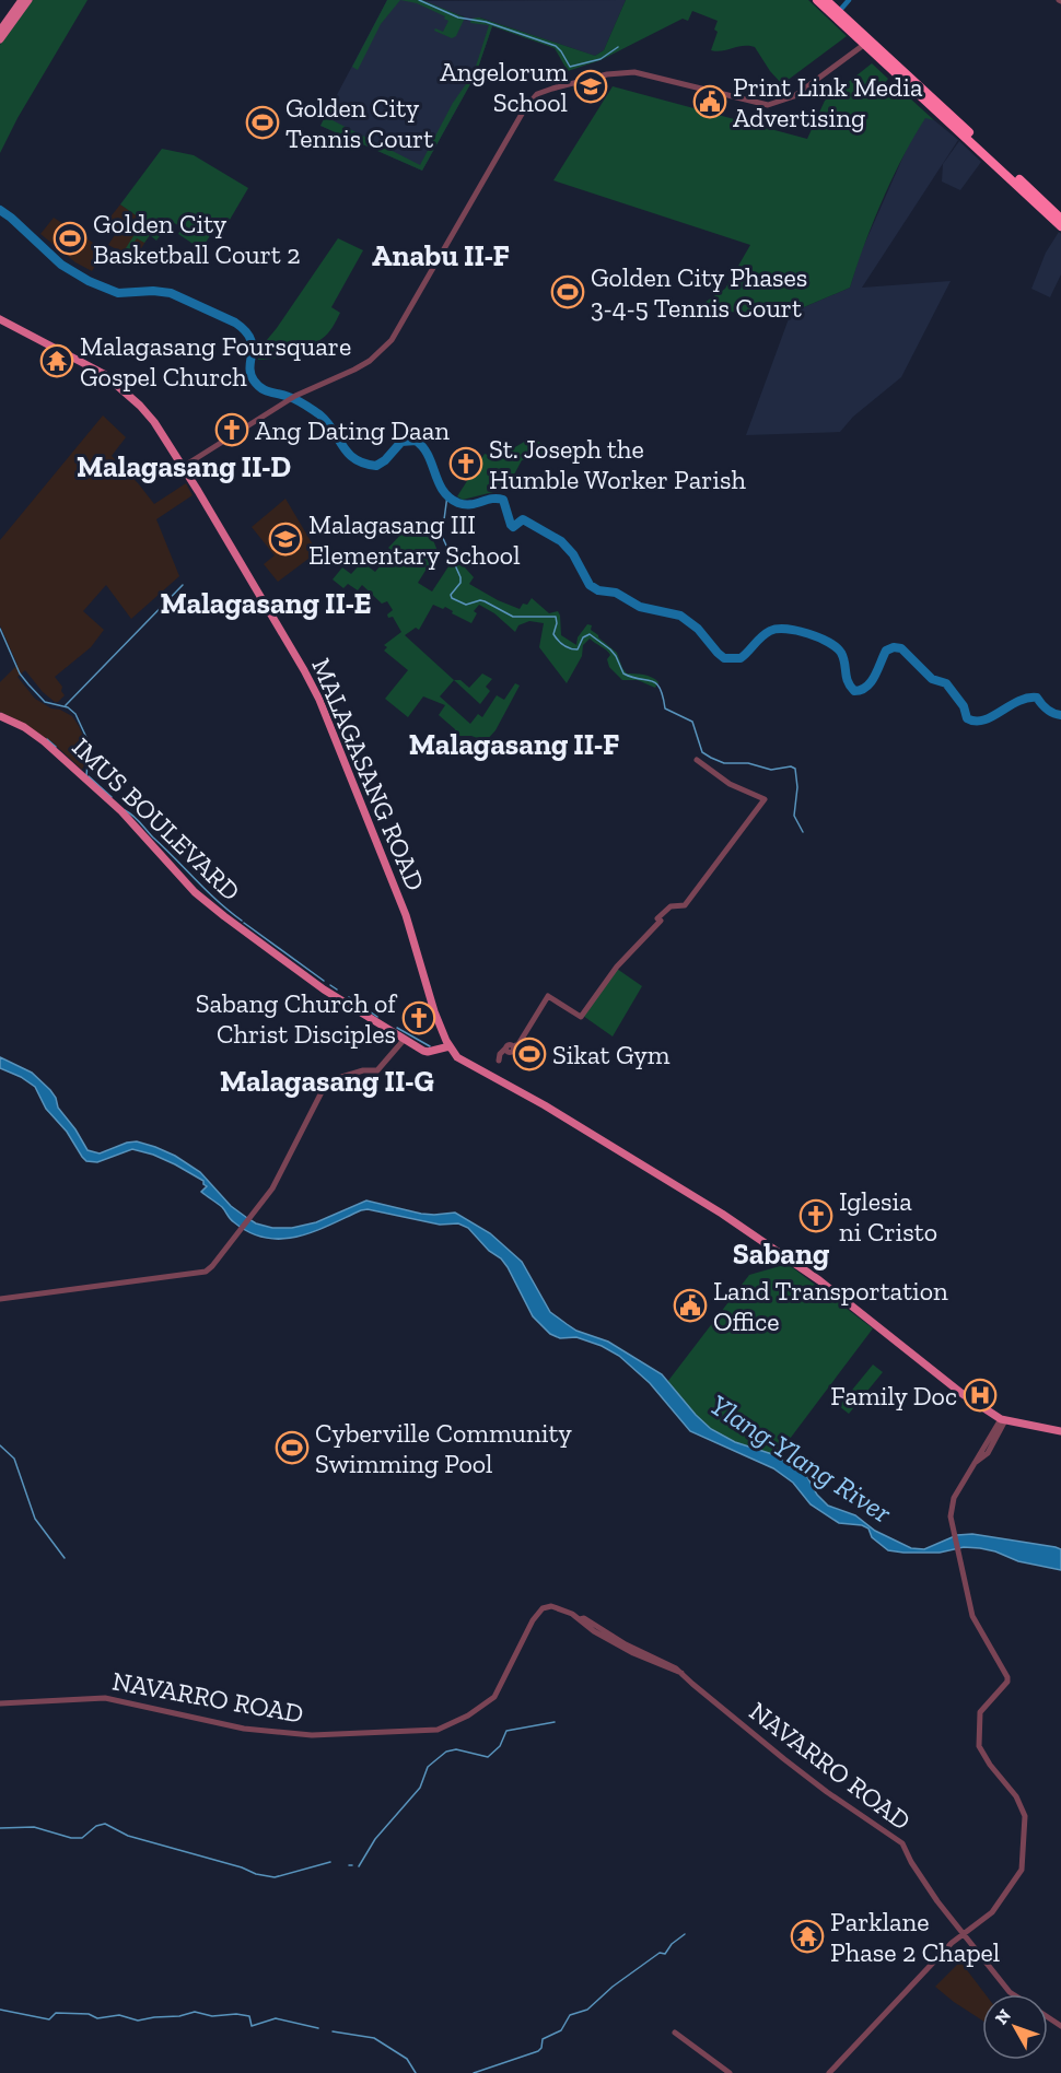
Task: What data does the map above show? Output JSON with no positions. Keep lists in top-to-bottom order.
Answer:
{
  "streets": {
    "main road": ["MALAGASANG ROAD", "IMUS BOULEVARD"],
    "street": ["NAVARRO ROAD"]
  },
  "crossings": [
    ["MALAGASANG ROAD", "IMUS BOULEVARD"]
  ],
  "districts": [
    "Anabu II-F",
    "Malagasang II-D",
    "Malagasang II-E",
    "Malagasang II-F",
    "Malagasang II-G",
    "Sabang"
  ],
  "water": ["Ylang-Ylang River"],
  "places": {
    "school or university": ["Angelorum School", "Malagasang III Elementary School"],
    "public building": ["Print Link Media Advertising", "Land Transportation Office"],
    "sports": [
      "Golden City Tennis Court",
      "Golden City Basketball Court 2",
      "Golden City Phases 3-4-5 Tennis Court",
      "Sikat Gym",
      "Cyberville Community Swimming Pool"
    ],
    "temple": ["Malagasang Foursquare Gospel Church", "Parklane Phase 2 Chapel"],
    "church": [
      "Ang Dating Daan",
      "St. Joseph the Humble Worker Parish",
      "Sabang Church of Christ Disciples",
      "Iglesia ni Cristo"
    ],
    "hospital": ["Family Doc"]
  },
  "north": "top left"
}
